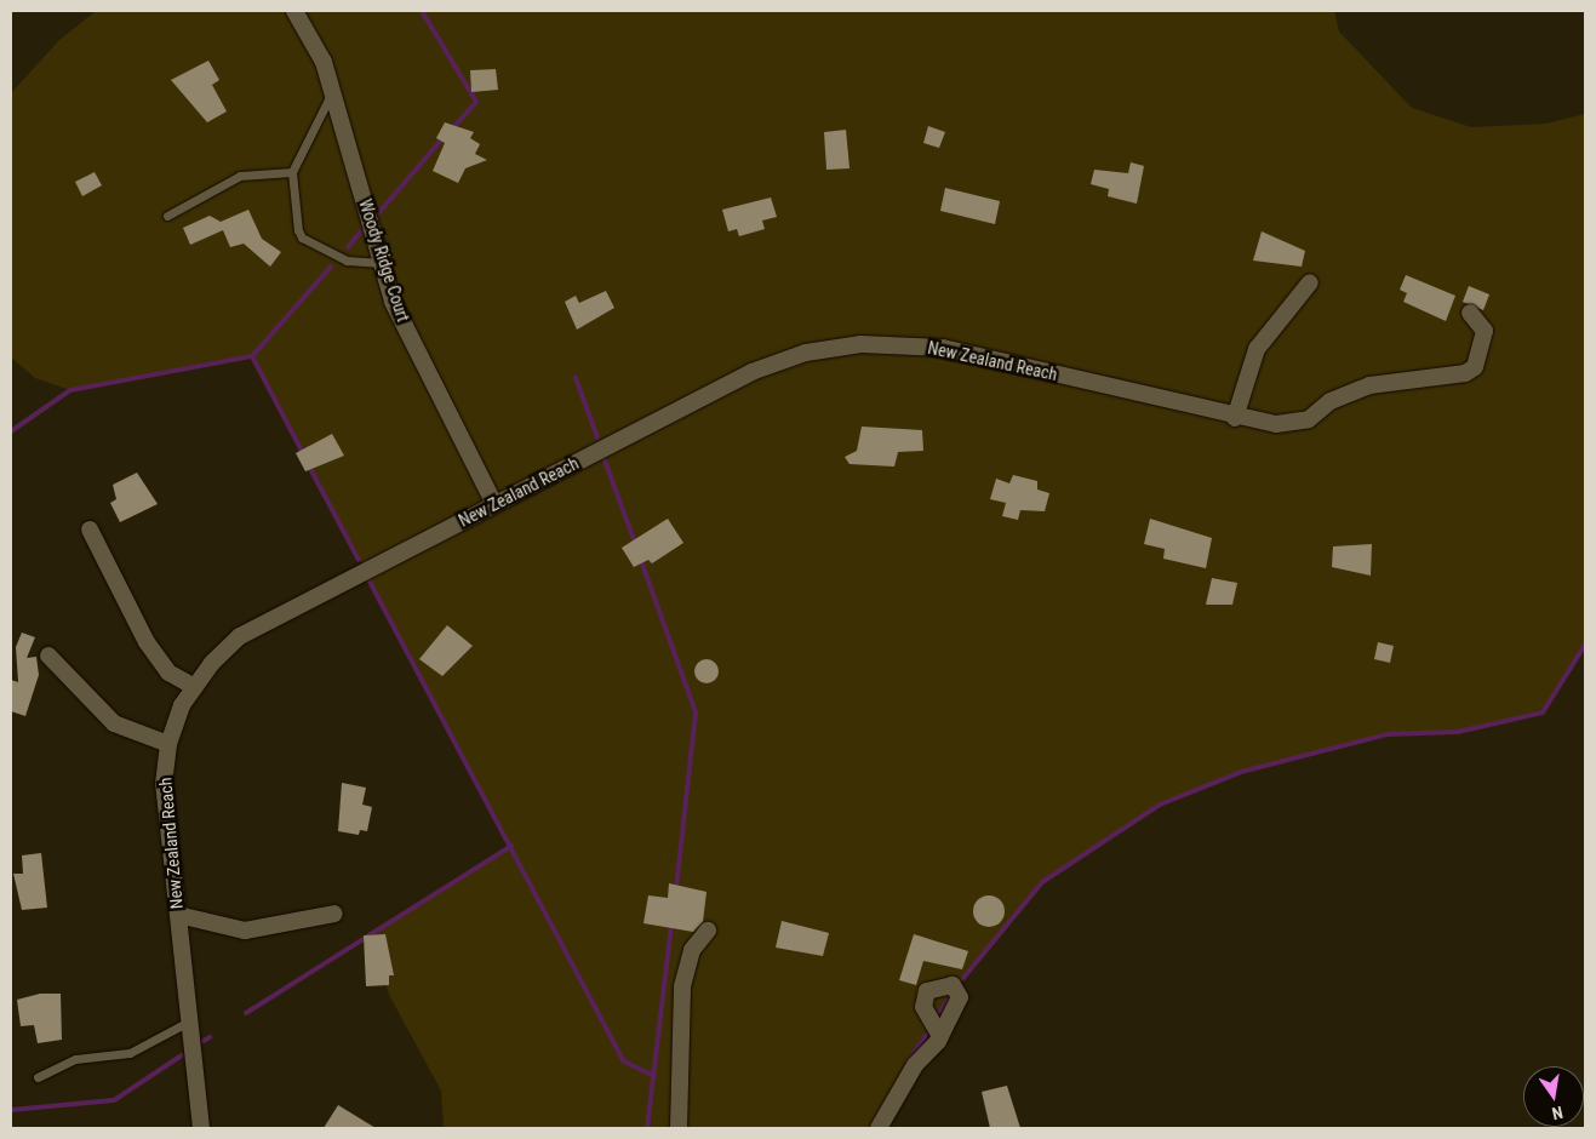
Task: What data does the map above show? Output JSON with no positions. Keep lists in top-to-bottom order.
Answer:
{
  "streets": {
    "street": ["Woody Ridge Court", "New Zealand Reach"]
  },
  "crossings": [
    ["Woody Ridge Court", "New Zealand Reach"]
  ],
  "north": "bottom"
}
